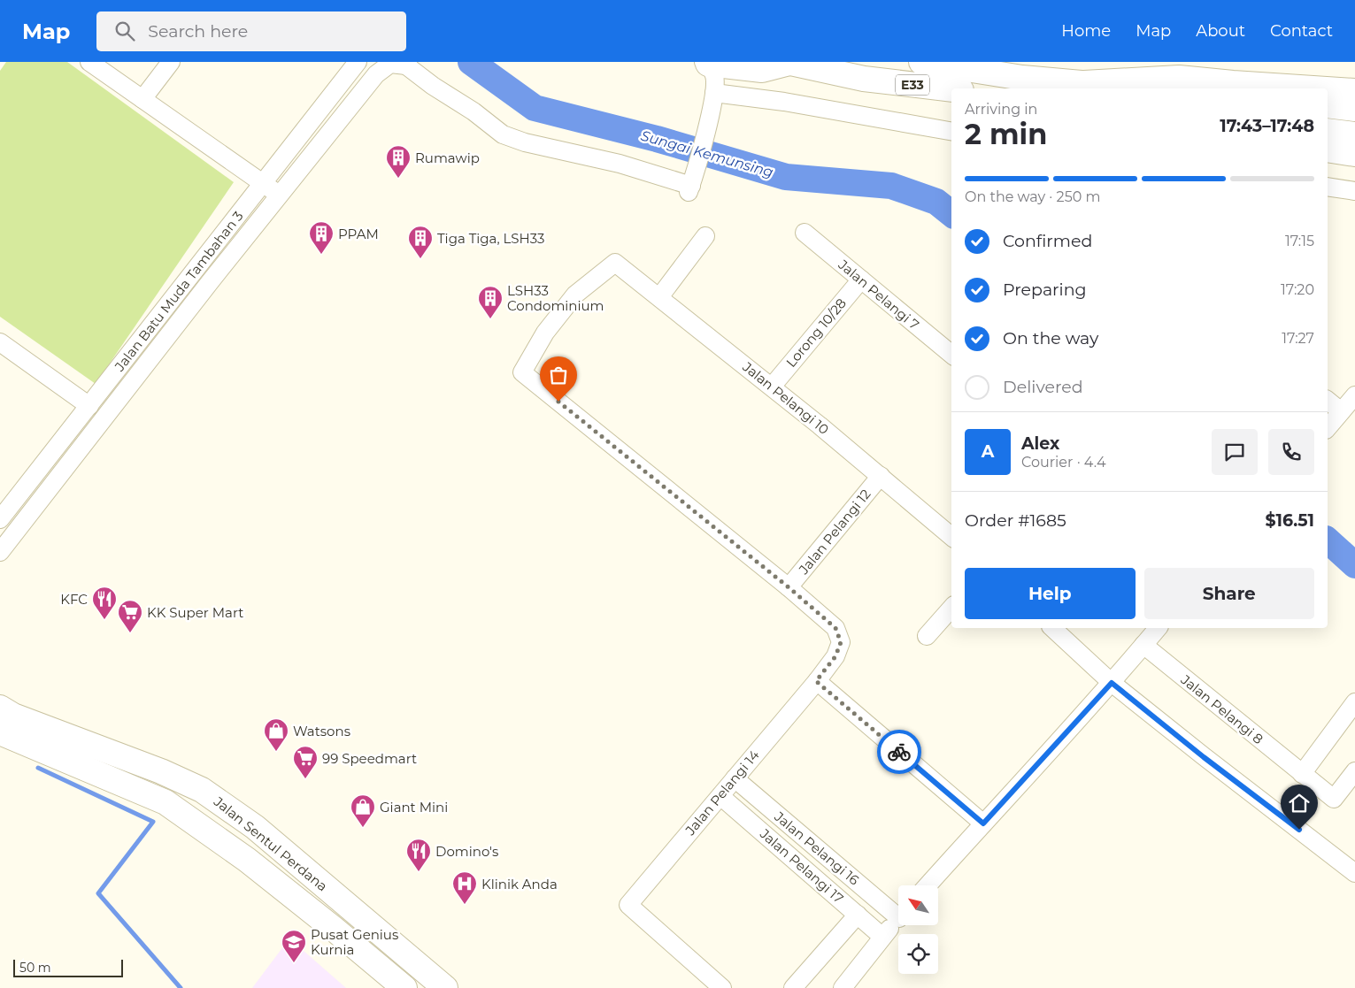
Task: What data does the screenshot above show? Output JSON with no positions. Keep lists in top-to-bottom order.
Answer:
{
  "streets": {
    "main road": ["E33", "Jalan Sentul Perdana"],
    "street": [
      "Jalan Batu Muda Tambahan 3",
      "Jalan Pelangi 7",
      "Lorong 10/28",
      "Jalan Pelangi 10",
      "Jalan Pelangi 12",
      "Jalan Pelangi 8",
      "Jalan Pelangi 14",
      "Jalan Pelangi 16",
      "Jalan Pelangi 17"
    ]
  },
  "crossings": [
    ["Jalan Pelangi 7", "Lorong 10/28"],
    ["Lorong 10/28", "Jalan Pelangi 10"],
    ["Jalan Pelangi 10", "Jalan Pelangi 12"],
    ["Jalan Pelangi 10", "Jalan Pelangi 14"],
    ["Jalan Pelangi 12", "Jalan Pelangi 14"],
    ["Jalan Pelangi 14", "Jalan Pelangi 16"],
    ["Jalan Pelangi 14", "Jalan Pelangi 17"]
  ],
  "water": ["Sungai Kemunsing"],
  "places": {
    "building": [
      "Rumawip",
      "PPAM",
      "Tiga Tiga, LSH33",
      "LSH33 Condominium"
    ],
    "restaurant": ["KFC", "Domino's"],
    "supermarket": ["KK Super Mart", "99 Speedmart"],
    "shop": ["Watsons", "Giant Mini"],
    "hospital": ["Klinik Anda"],
    "school or university": ["Pusat Genius Kurnia"]
  },
  "scale_bar": "50 m",
  "north": "top left",
  "page": {
    "header": "Map",
    "search": "Search here",
    "nav": [
      "Home",
      "Map",
      "About",
      "Contact"
    ],
    "heading": ["2 min", "Arriving in", "17:43–17:48"],
    "panel": [
      "Alex",
      "Courier · 4.4",
      "Order #1685",
      "$16.51"
    ],
    "bar": "On the way · 250 m",
    "list": [
      ["Confirmed", "17:15"],
      ["Preparing", "17:20"],
      ["On the way", "17:27"],
      "Delivered"
    ],
    "round": "A",
    "buttons": ["Help", "Share"],
    "scale": "50 m"
  }
}
